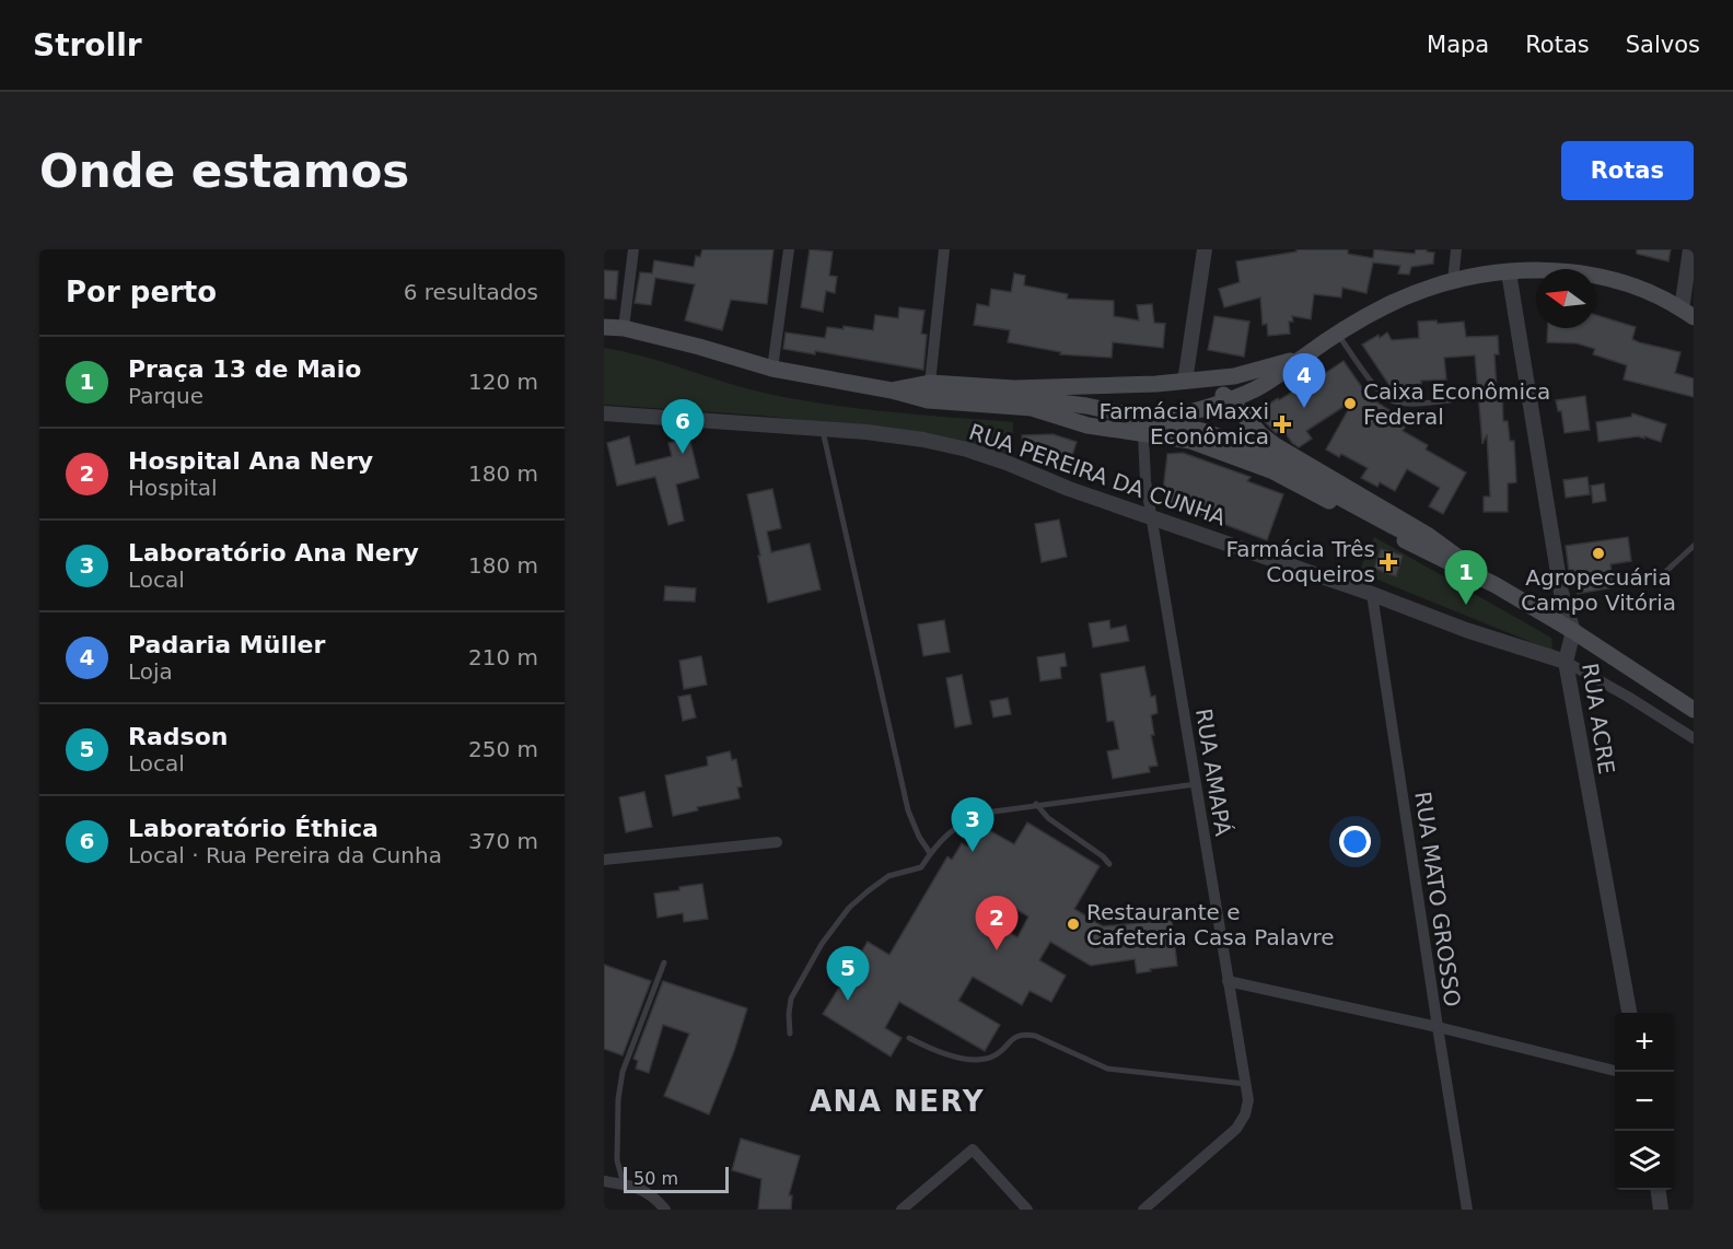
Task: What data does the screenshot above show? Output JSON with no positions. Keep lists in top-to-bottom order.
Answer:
{
  "streets": {
    "street": [
      "RUA PEREIRA DA CUNHA",
      "RUA ACRE",
      "RUA AMAPÁ",
      "RUA MATO GROSSO"
    ]
  },
  "crossings": [
    ["RUA PEREIRA DA CUNHA", "RUA ACRE"],
    ["RUA PEREIRA DA CUNHA", "RUA AMAPÁ"],
    ["RUA PEREIRA DA CUNHA", "RUA MATO GROSSO"]
  ],
  "districts": ["ANA NERY"],
  "places": {
    "other": ["Caixa Econômica Federal", "Agropecuária Campo Vitória", "Restaurante e Cafeteria Casa Palavre"],
    "health": ["Farmácia Maxxi Econômica", "Farmácia Três Coqueiros"]
  },
  "scale_bar": "50 m",
  "north": "left",
  "page": {
    "header": "Strollr",
    "nav": ["Mapa", "Rotas", "Salvos"],
    "buttons": "Rotas",
    "title": "Onde estamos",
    "heading": ["Por perto", "6 resultados"],
    "list": [
      {
        "mark": "1",
        "name": "Praça 13 de Maio",
        "note": "Parque",
        "value": "120 m"
      },
      {
        "mark": "2",
        "name": "Hospital Ana Nery",
        "note": "Hospital",
        "value": "180 m"
      },
      {
        "mark": "3",
        "name": "Laboratório Ana Nery",
        "note": "Local",
        "value": "180 m"
      },
      {
        "mark": "4",
        "name": "Padaria Müller",
        "note": "Loja",
        "value": "210 m"
      },
      {
        "mark": "5",
        "name": "Radson",
        "note": "Local",
        "value": "250 m"
      },
      {
        "mark": "6",
        "name": "Laboratório Éthica",
        "note": "Local · Rua Pereira da Cunha",
        "value": "370 m"
      }
    ],
    "pins": [
      "4",
      "6",
      "1",
      "3",
      "2",
      "5"
    ],
    "map_buttons": ["+", "−"],
    "scale": "50 m"
  }
}
